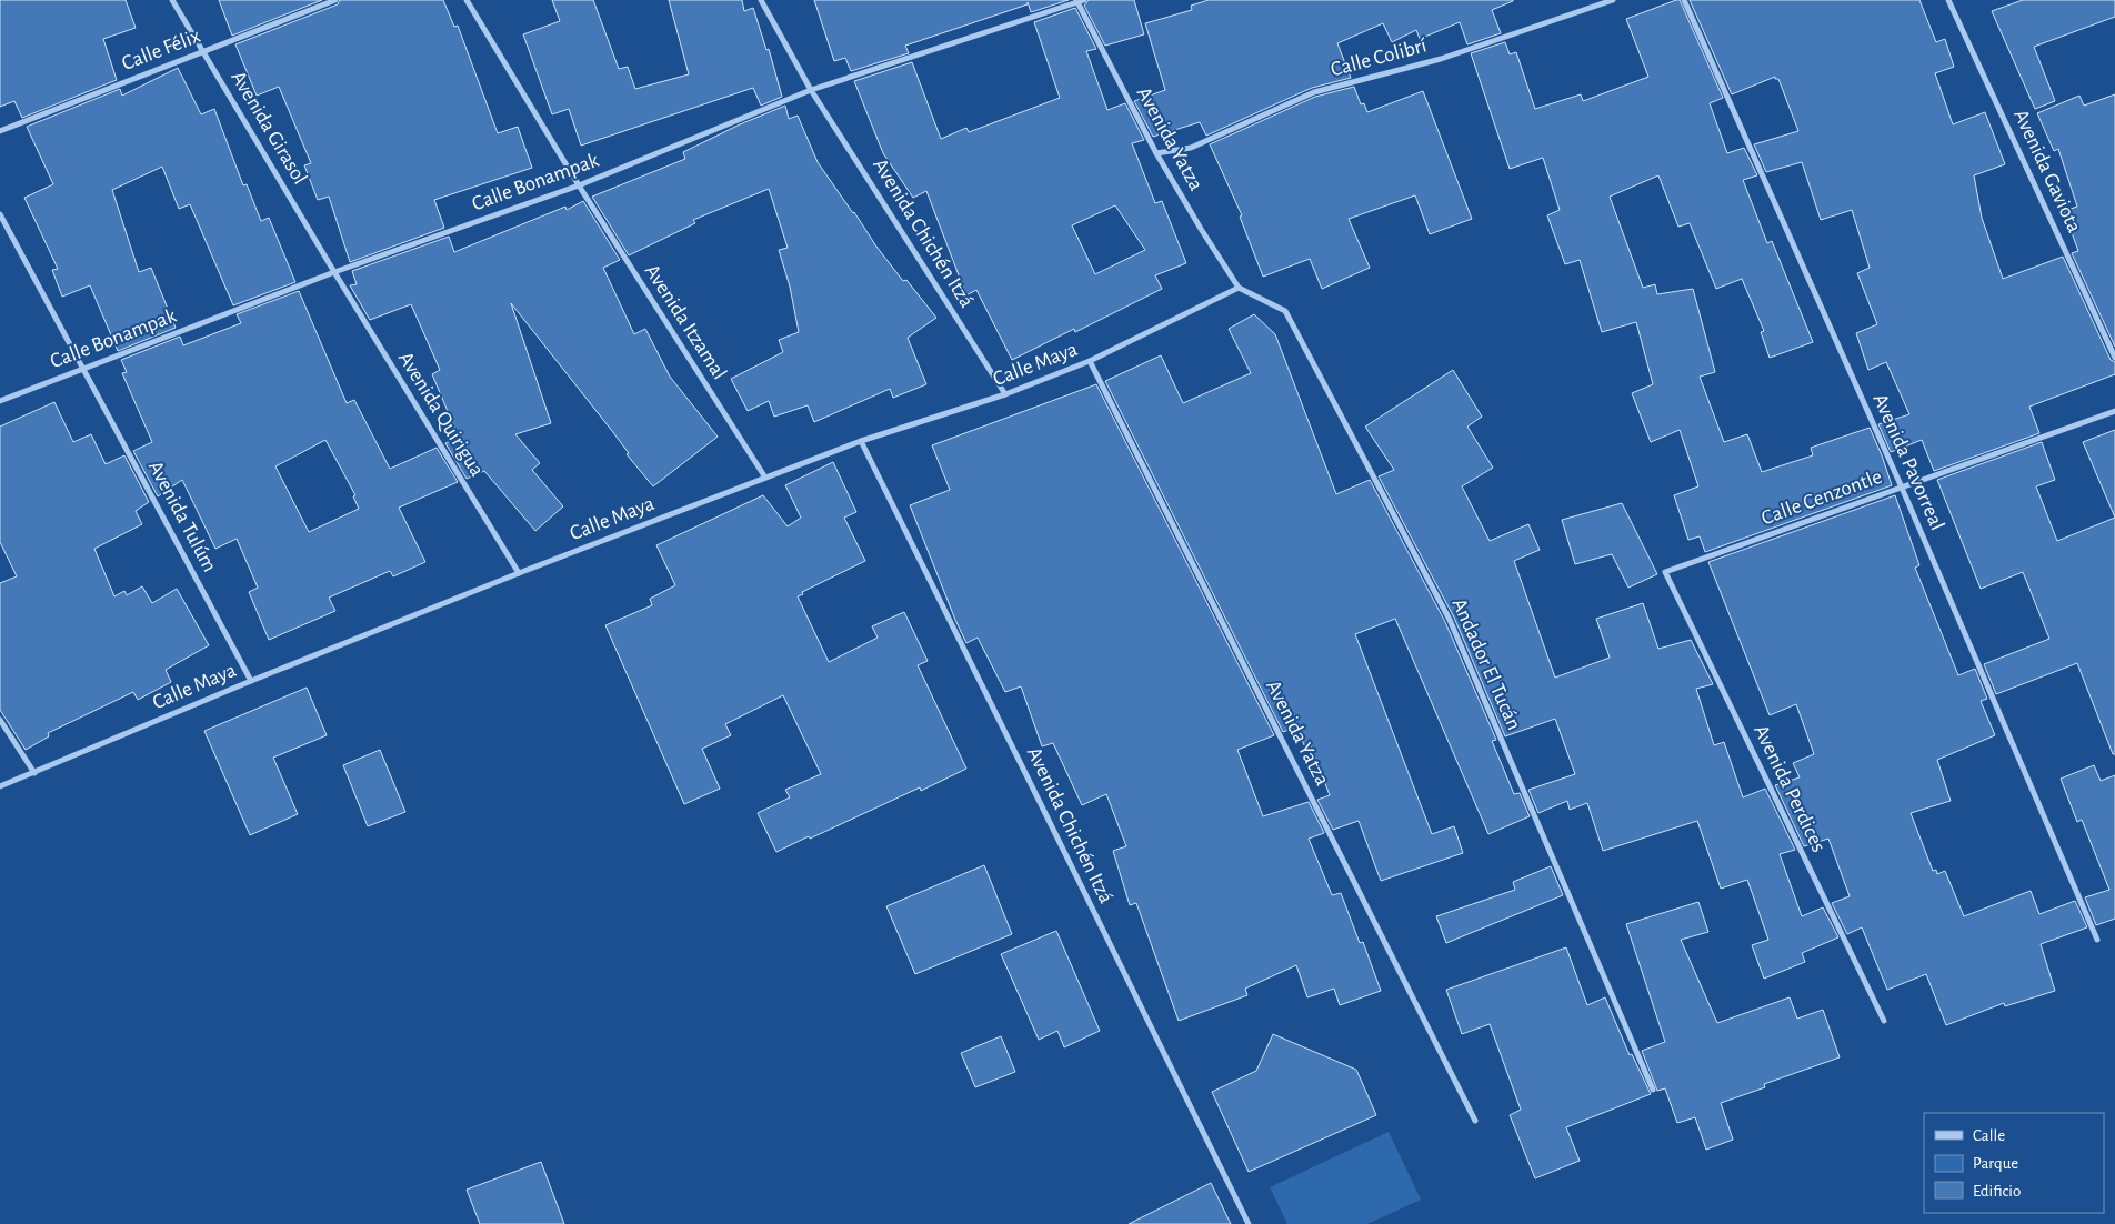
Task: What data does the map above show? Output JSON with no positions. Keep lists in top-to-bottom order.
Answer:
{
  "streets": {
    "street": [
      "Calle Félix",
      "Calle Colibrí",
      "Avenida Girasol",
      "Avenida Yatza",
      "Avenida Gaviota",
      "Calle Bonampak",
      "Avenida Chichén Itzá",
      "Avenida Itzamal",
      "Calle Maya",
      "Avenida Quirigua",
      "Avenida Pavorreal",
      "Calle Cenzontle",
      "Avenida Tulúm",
      "Andador El Tucán",
      "Avenida Perdices"
    ]
  },
  "crossings": [
    ["Calle Félix", "Avenida Girasol"],
    ["Calle Colibrí", "Avenida Yatza"],
    ["Avenida Girasol", "Calle Bonampak"],
    ["Avenida Girasol", "Avenida Quirigua"],
    ["Avenida Yatza", "Calle Bonampak"],
    ["Avenida Yatza", "Calle Maya"],
    ["Avenida Yatza", "Andador El Tucán"],
    ["Calle Bonampak", "Avenida Chichén Itzá"],
    ["Calle Bonampak", "Avenida Itzamal"],
    ["Calle Bonampak", "Avenida Quirigua"],
    ["Calle Bonampak", "Avenida Tulúm"],
    ["Avenida Chichén Itzá", "Calle Maya"],
    ["Avenida Itzamal", "Calle Maya"],
    ["Calle Maya", "Avenida Quirigua"],
    ["Calle Maya", "Avenida Tulúm"],
    ["Calle Maya", "Andador El Tucán"],
    ["Avenida Pavorreal", "Calle Cenzontle"],
    ["Calle Cenzontle", "Avenida Perdices"]
  ],
  "legend": ["Calle", "Parque", "Edificio"]
}
